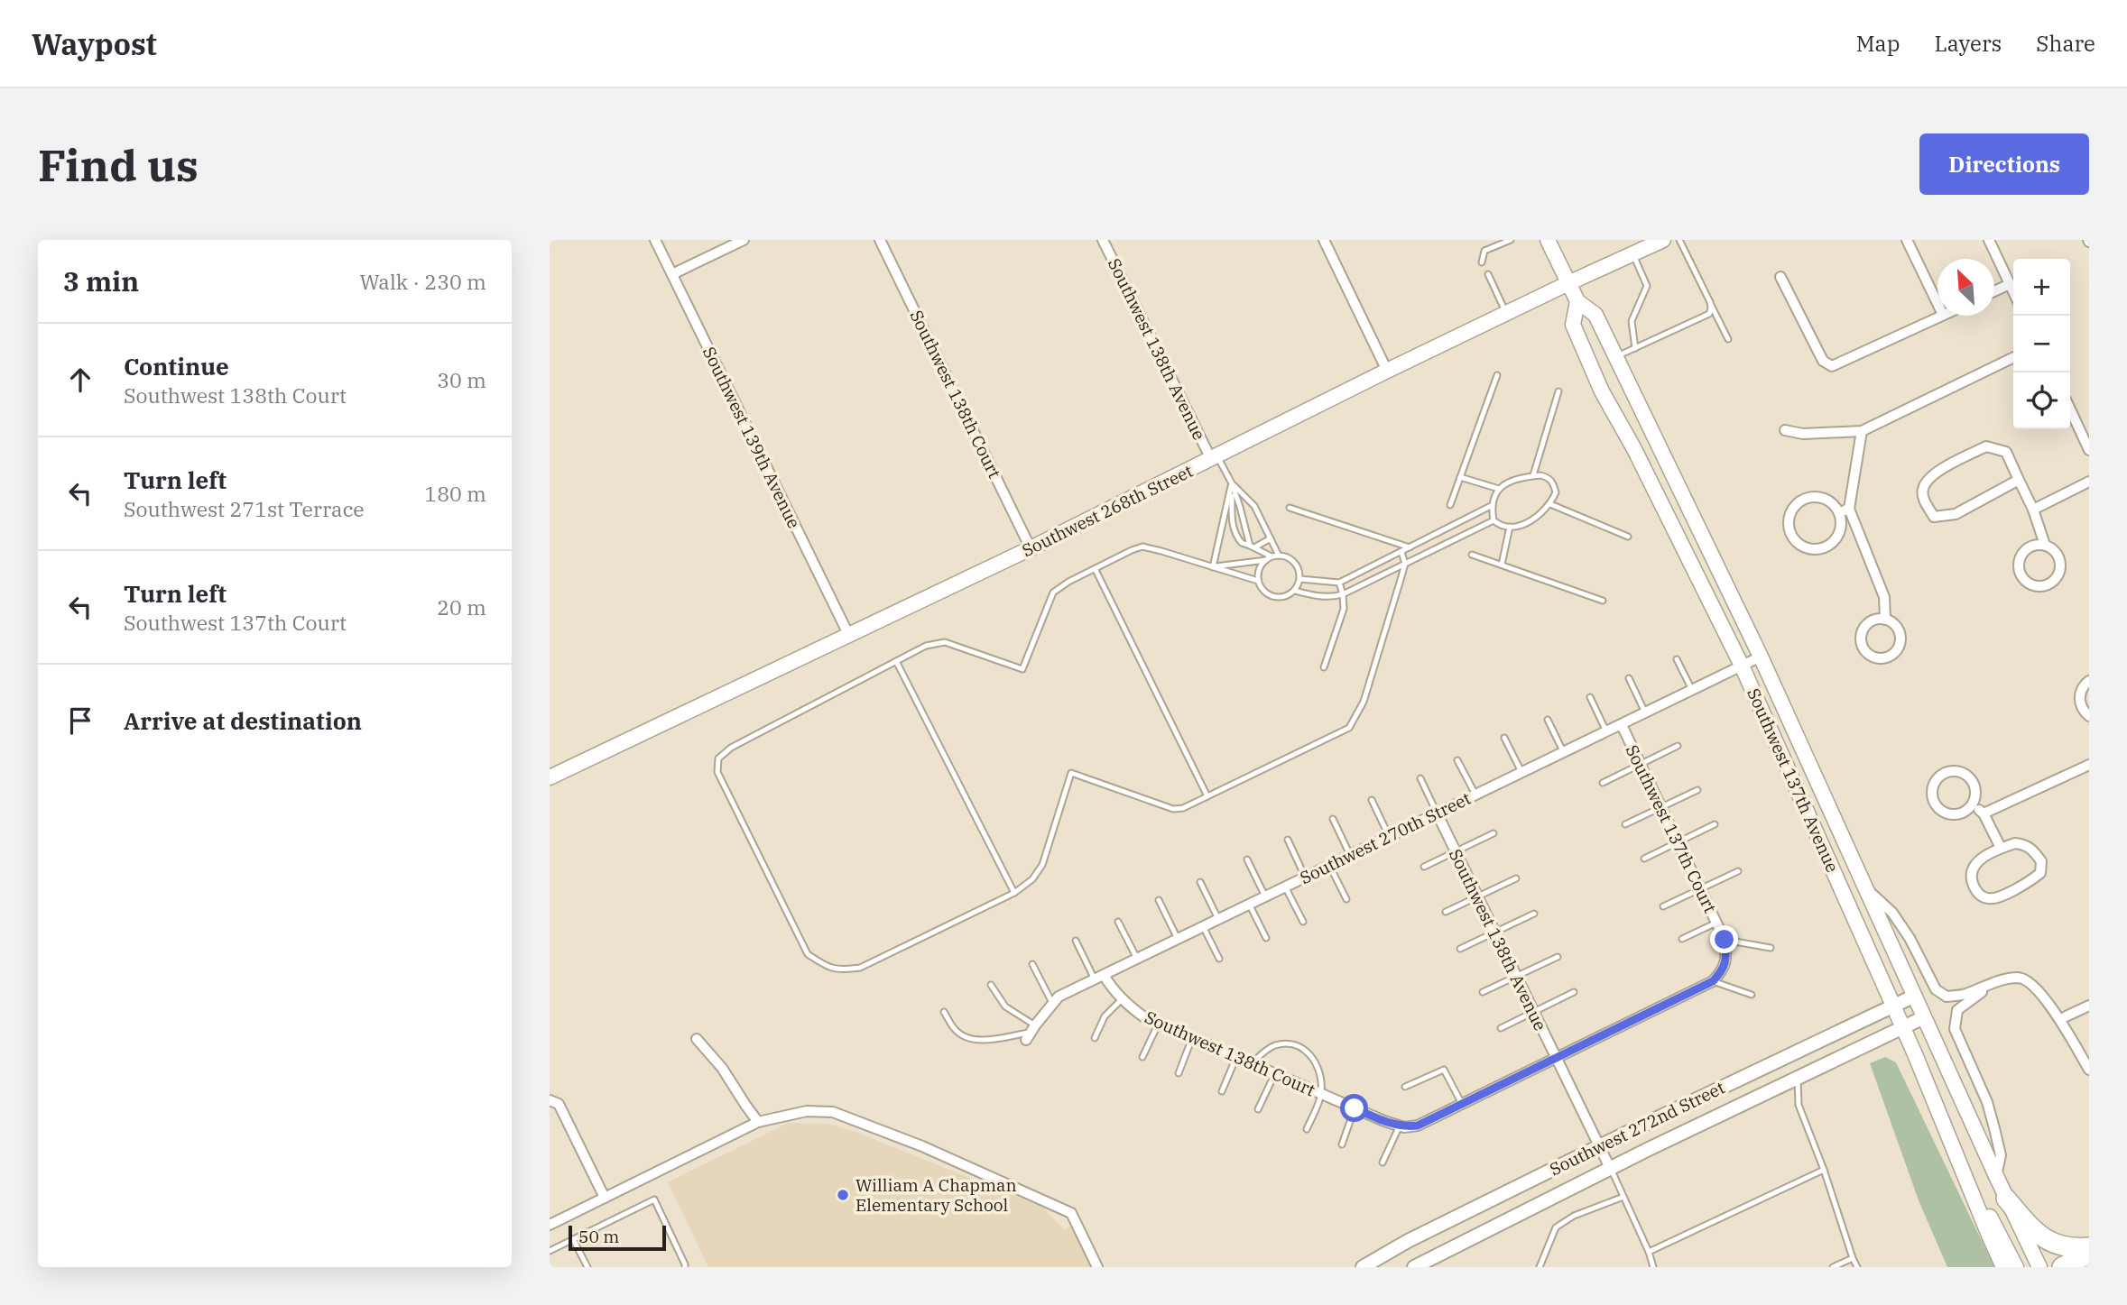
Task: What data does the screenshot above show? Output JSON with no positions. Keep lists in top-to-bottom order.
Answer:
{
  "streets": {
    "main road": ["Southwest 268th Street", "Southwest 137th Avenue"],
    "street": [
      "Southwest 138th Avenue",
      "Southwest 138th Court",
      "Southwest 139th Avenue",
      "Southwest 137th Court",
      "Southwest 270th Street",
      "Southwest 272nd Street"
    ]
  },
  "crossings": [
    ["Southwest 138th Avenue", "Southwest 268th Street"],
    ["Southwest 138th Avenue", "Southwest 270th Street"],
    ["Southwest 138th Avenue", "Southwest 272nd Street"],
    ["Southwest 138th Court", "Southwest 268th Street"],
    ["Southwest 138th Court", "Southwest 270th Street"],
    ["Southwest 139th Avenue", "Southwest 268th Street"],
    ["Southwest 268th Street", "Southwest 137th Avenue"],
    ["Southwest 137th Avenue", "Southwest 270th Street"],
    ["Southwest 137th Avenue", "Southwest 272nd Street"],
    ["Southwest 137th Court", "Southwest 270th Street"]
  ],
  "places": ["William A Chapman Elementary School"],
  "scale_bar": "50 m",
  "north": "top left",
  "page": {
    "header": "Waypost",
    "nav": ["Map", "Layers", "Share"],
    "buttons": "Directions",
    "title": "Find us",
    "heading": ["3 min", "Walk · 230 m"],
    "map_buttons": ["+", "−"],
    "list": [
      ["Continue", "Southwest 138th Court", "30 m"],
      ["Turn left", "Southwest 271st Terrace", "180 m"],
      ["Turn left", "Southwest 137th Court", "20 m"],
      "Arrive at destination"
    ],
    "scale": "50 m"
  }
}
